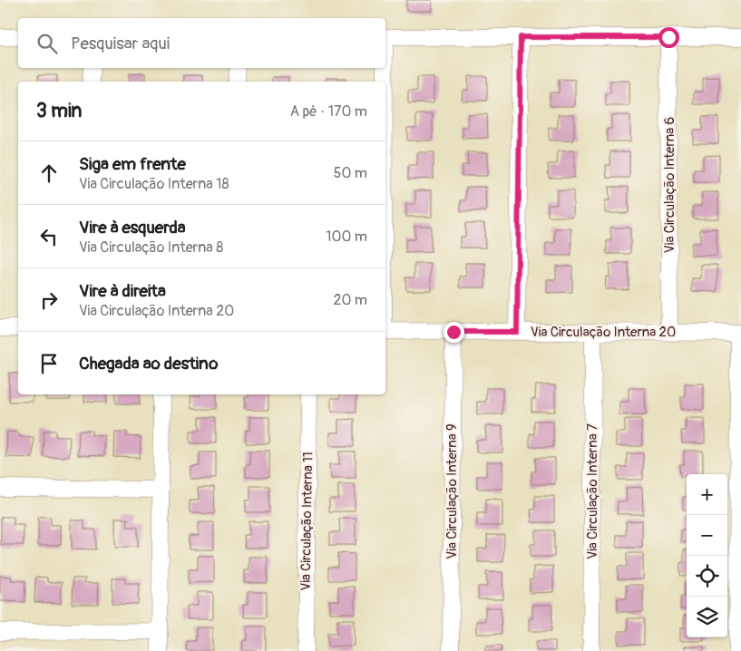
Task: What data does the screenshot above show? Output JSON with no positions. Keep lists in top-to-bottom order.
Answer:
{
  "streets": {
    "street": [
      "Via Circulação Interna 6",
      "Via Circulação Interna 20",
      "Via Circulação Interna 9",
      "Via Circulação Interna 7",
      "Via Circulação Interna 11"
    ]
  },
  "crossings": [
    ["Via Circulação Interna 6", "Via Circulação Interna 20"],
    ["Via Circulação Interna 20", "Via Circulação Interna 9"],
    ["Via Circulação Interna 20", "Via Circulação Interna 7"]
  ],
  "page": {
    "search": "Pesquisar aqui",
    "heading": ["3 min", "A pé · 170 m"],
    "list": [
      ["Siga em frente", "Via Circulação Interna 18", "50 m"],
      ["Vire à esquerda", "Via Circulação Interna 8", "100 m"],
      ["Vire à direita", "Via Circulação Interna 20", "20 m"],
      "Chegada ao destino"
    ],
    "map_buttons": ["+", "−"]
  }
}
